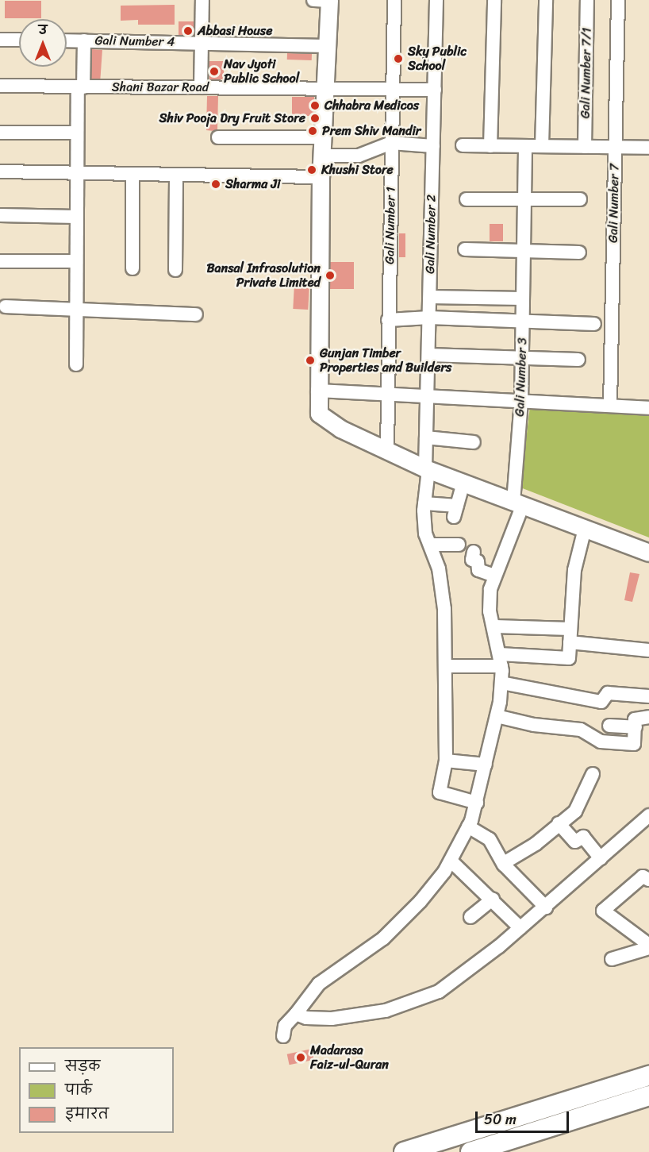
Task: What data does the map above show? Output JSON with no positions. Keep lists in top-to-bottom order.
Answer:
{
  "streets": {
    "street": [
      "Gali Number 4",
      "Gali Number 7/1",
      "Shani Bazar Road",
      "Gali Number 7",
      "Gali Number 1",
      "Gali Number 2",
      "Gali Number 3"
    ]
  },
  "crossings": [
    ["Shani Bazar Road", "Gali Number 1"],
    ["Shani Bazar Road", "Gali Number 2"],
    ["Gali Number 2", "Gali Number 3"]
  ],
  "places": [
    "Abbasi House",
    "Sky Public School",
    "Nav Jyoti Public School",
    "Chhabra Medicos",
    "Shiv Pooja Dry Fruit Store",
    "Prem Shiv Mandir",
    "Khushi Store",
    "Sharma Ji",
    "Bansal Infrasolution Private Limited",
    "Gunjan Timber Properties and Builders",
    "Madarasa Faiz-ul-Quran"
  ],
  "legend": ["सड़क", "पार्क", "इमारत"],
  "scale_bar": "50 m",
  "north": "top"
}
